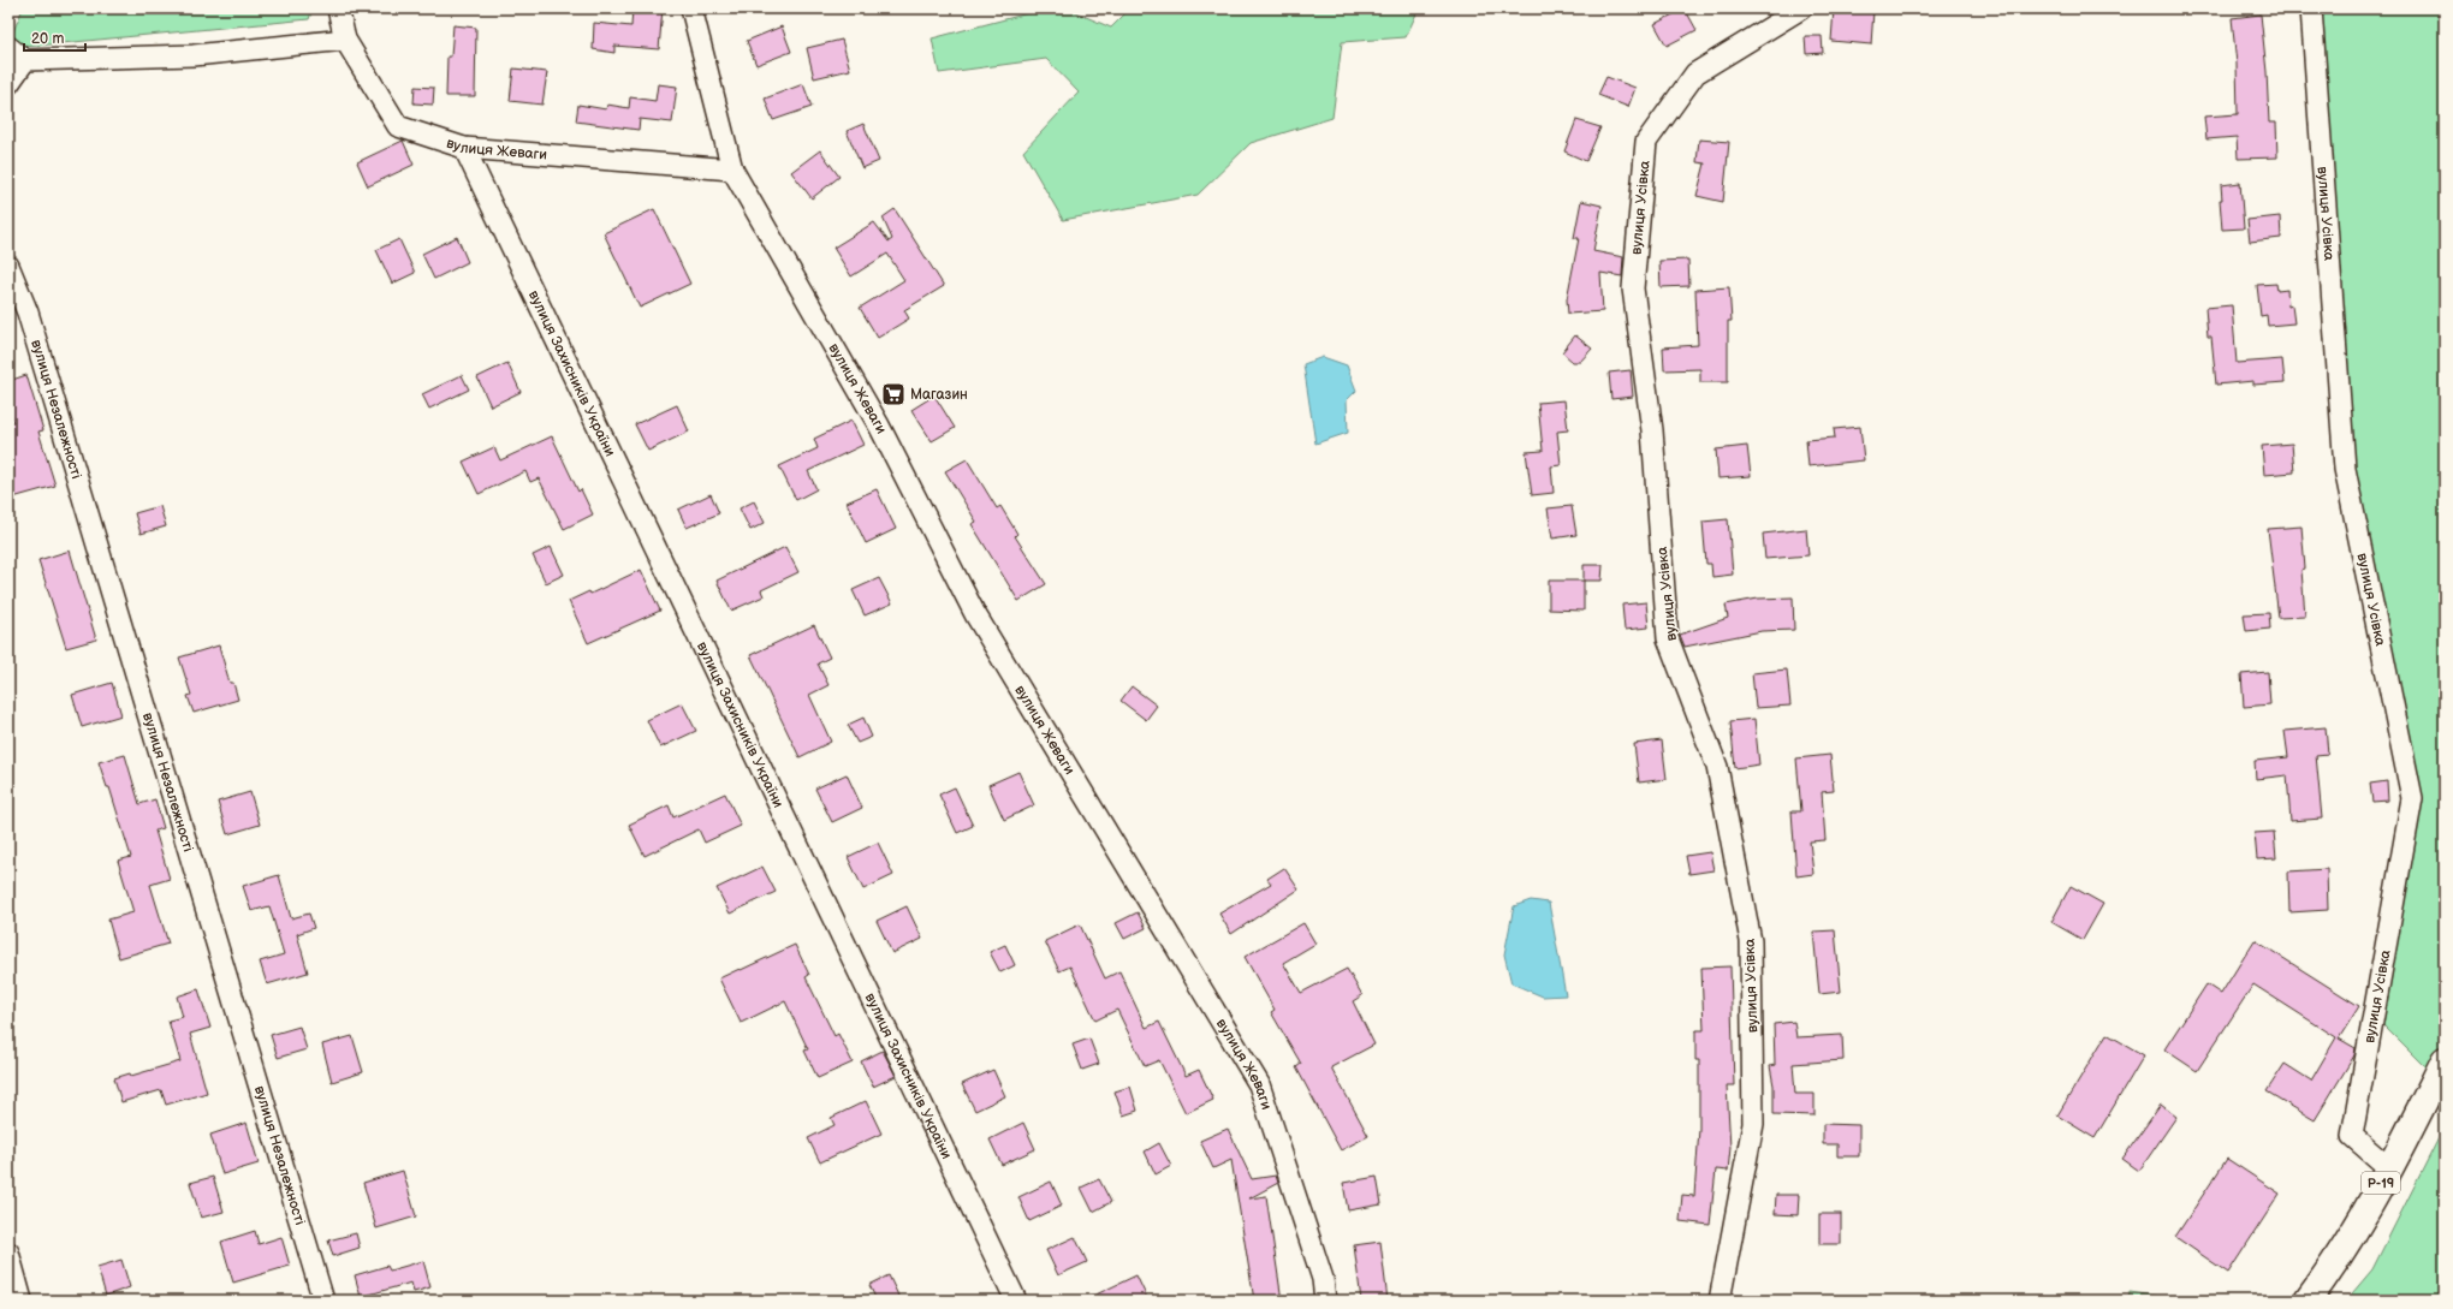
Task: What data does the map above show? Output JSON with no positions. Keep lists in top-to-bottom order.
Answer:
{
  "streets": {
    "main road": ["Р-19"],
    "street": [
      "вулиця Жеваги",
      "вулиця Усівка",
      "вулиця Захисників України",
      "вулиця Незалежності"
    ]
  },
  "crossings": [
    ["вулиця Жеваги", "вулиця Захисників України"],
    ["вулиця Усівка", "Р-19"]
  ],
  "places": {
    "supermarket": ["Магазин"]
  },
  "scale_bar": "20 m"
}
